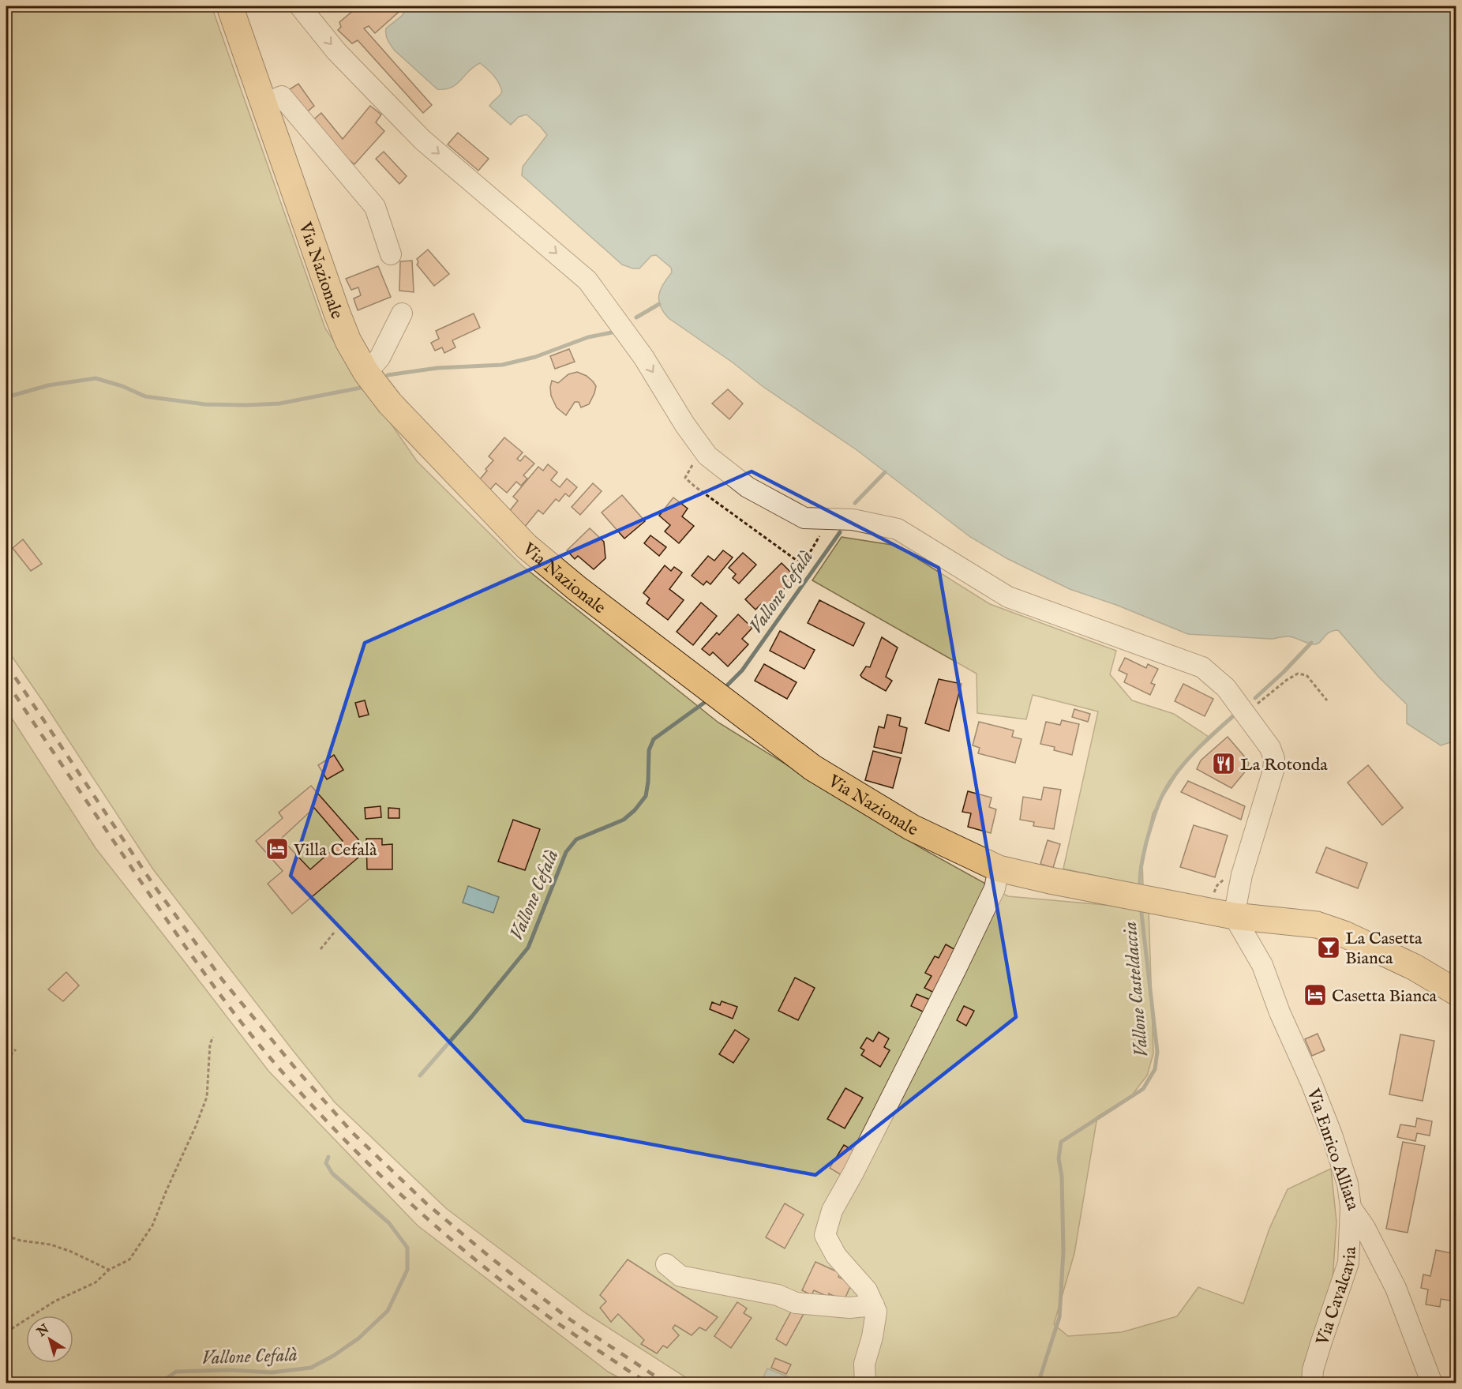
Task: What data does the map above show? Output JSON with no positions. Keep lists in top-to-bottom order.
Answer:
{
  "streets": {
    "main road": ["Via Nazionale"],
    "street": ["Via Enrico Alliata", "Via Cavalcavia"]
  },
  "crossings": [
    ["Via Nazionale", "Via Enrico Alliata"],
    ["Via Enrico Alliata", "Via Cavalcavia"]
  ],
  "water": ["Vallone Cefalà", "Vallone Casteldaccia"],
  "places": {
    "restaurant": ["La Rotonda"],
    "hotel": ["Villa Cefalà", "Casetta Bianca"],
    "bar": ["La Casetta Bianca"]
  },
  "north": "top left"
}
